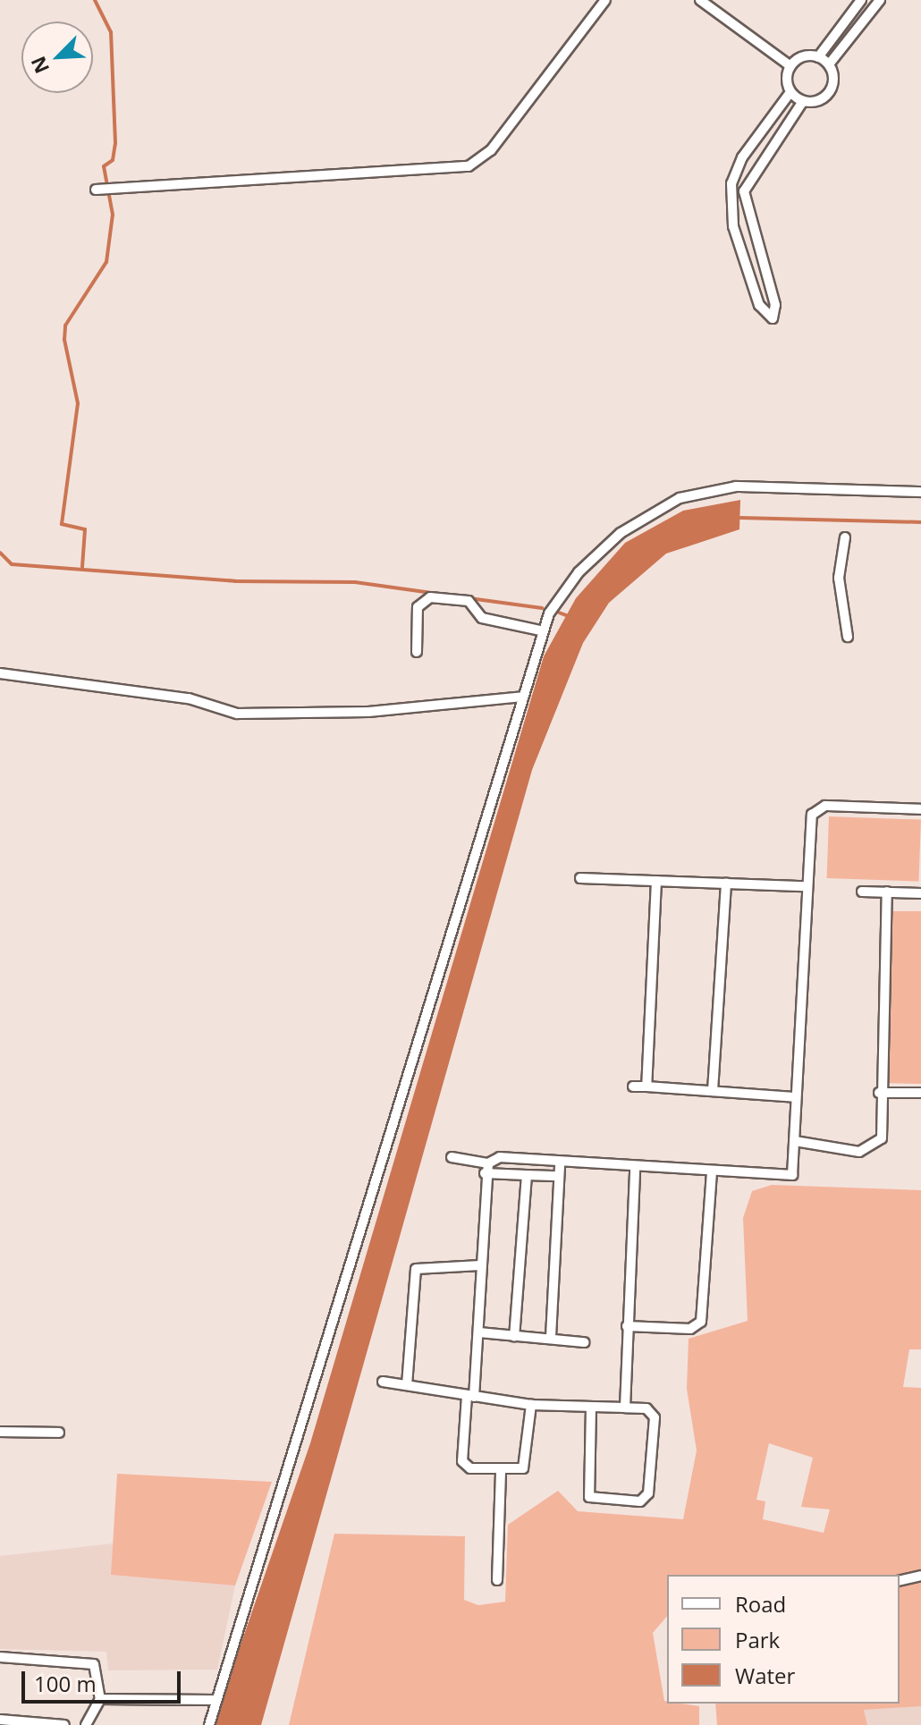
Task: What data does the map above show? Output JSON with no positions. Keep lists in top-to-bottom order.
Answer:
{
  "legend": ["Road", "Park", "Water"],
  "scale_bar": "100 m",
  "north": "bottom left"
}
